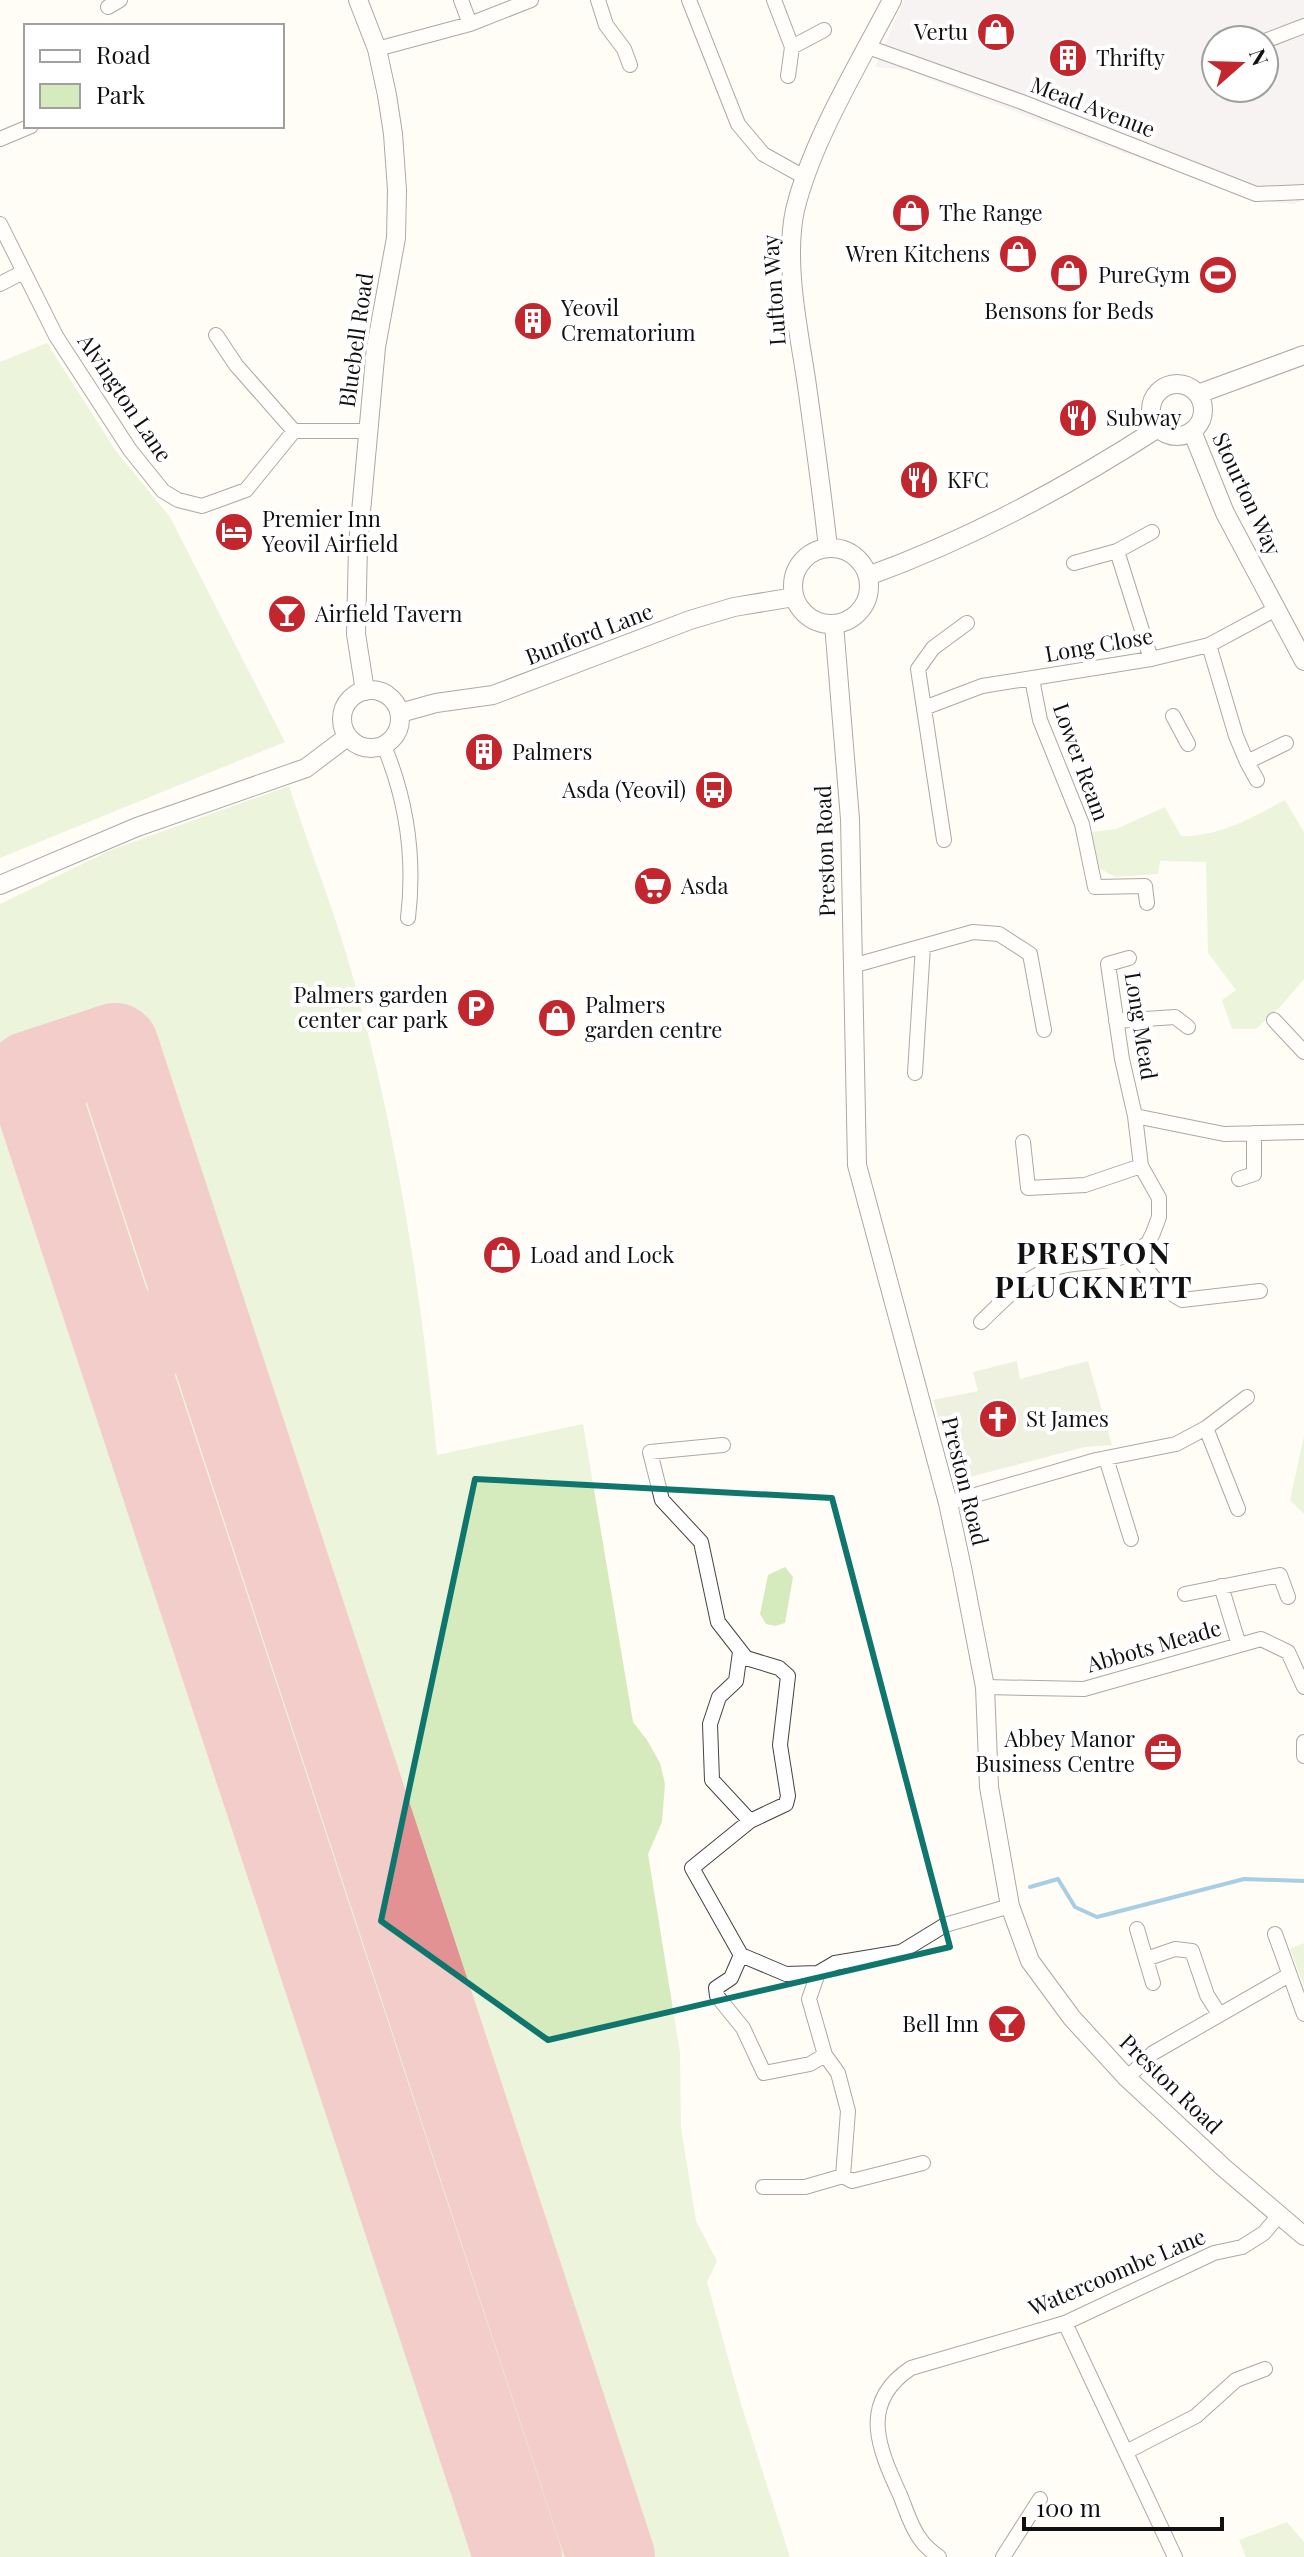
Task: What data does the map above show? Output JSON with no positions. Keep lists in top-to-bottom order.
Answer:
{
  "streets": {
    "street": [
      "Mead Avenue",
      "Lufton Way",
      "Bluebell Road",
      "Alvington Lane",
      "Stourton Way",
      "Bunford Lane",
      "Long Close",
      "Lower Ream",
      "Preston Road",
      "Long Mead",
      "Abbots Meade",
      "Watercoombe Lane"
    ]
  },
  "crossings": [
    ["Mead Avenue", "Lufton Way"],
    ["Lufton Way", "Bunford Lane"],
    ["Lufton Way", "Preston Road"],
    ["Bluebell Road", "Bunford Lane"],
    ["Stourton Way", "Long Close"],
    ["Bunford Lane", "Preston Road"],
    ["Long Close", "Lower Ream"],
    ["Preston Road", "Abbots Meade"],
    ["Preston Road", "Watercoombe Lane"]
  ],
  "districts": ["PRESTON PLUCKNETT"],
  "places": {
    "shop": [
      "Vertu",
      "The Range",
      "Wren Kitchens",
      "Bensons for Beds",
      "Palmers garden centre",
      "Load and Lock"
    ],
    "building": ["Thrifty", "Yeovil Crematorium", "Palmers"],
    "sports": ["PureGym"],
    "restaurant": ["Subway", "KFC"],
    "hotel": ["Premier Inn Yeovil Airfield"],
    "bar": ["Airfield Tavern", "Bell Inn"],
    "bus stop": ["Asda (Yeovil)"],
    "supermarket": ["Asda"],
    "parking": ["Palmers garden center car park"],
    "church": ["St James"],
    "office": ["Abbey Manor Business Centre"]
  },
  "legend": ["Road", "Park"],
  "scale_bar": "100 m",
  "north": "right"
}
